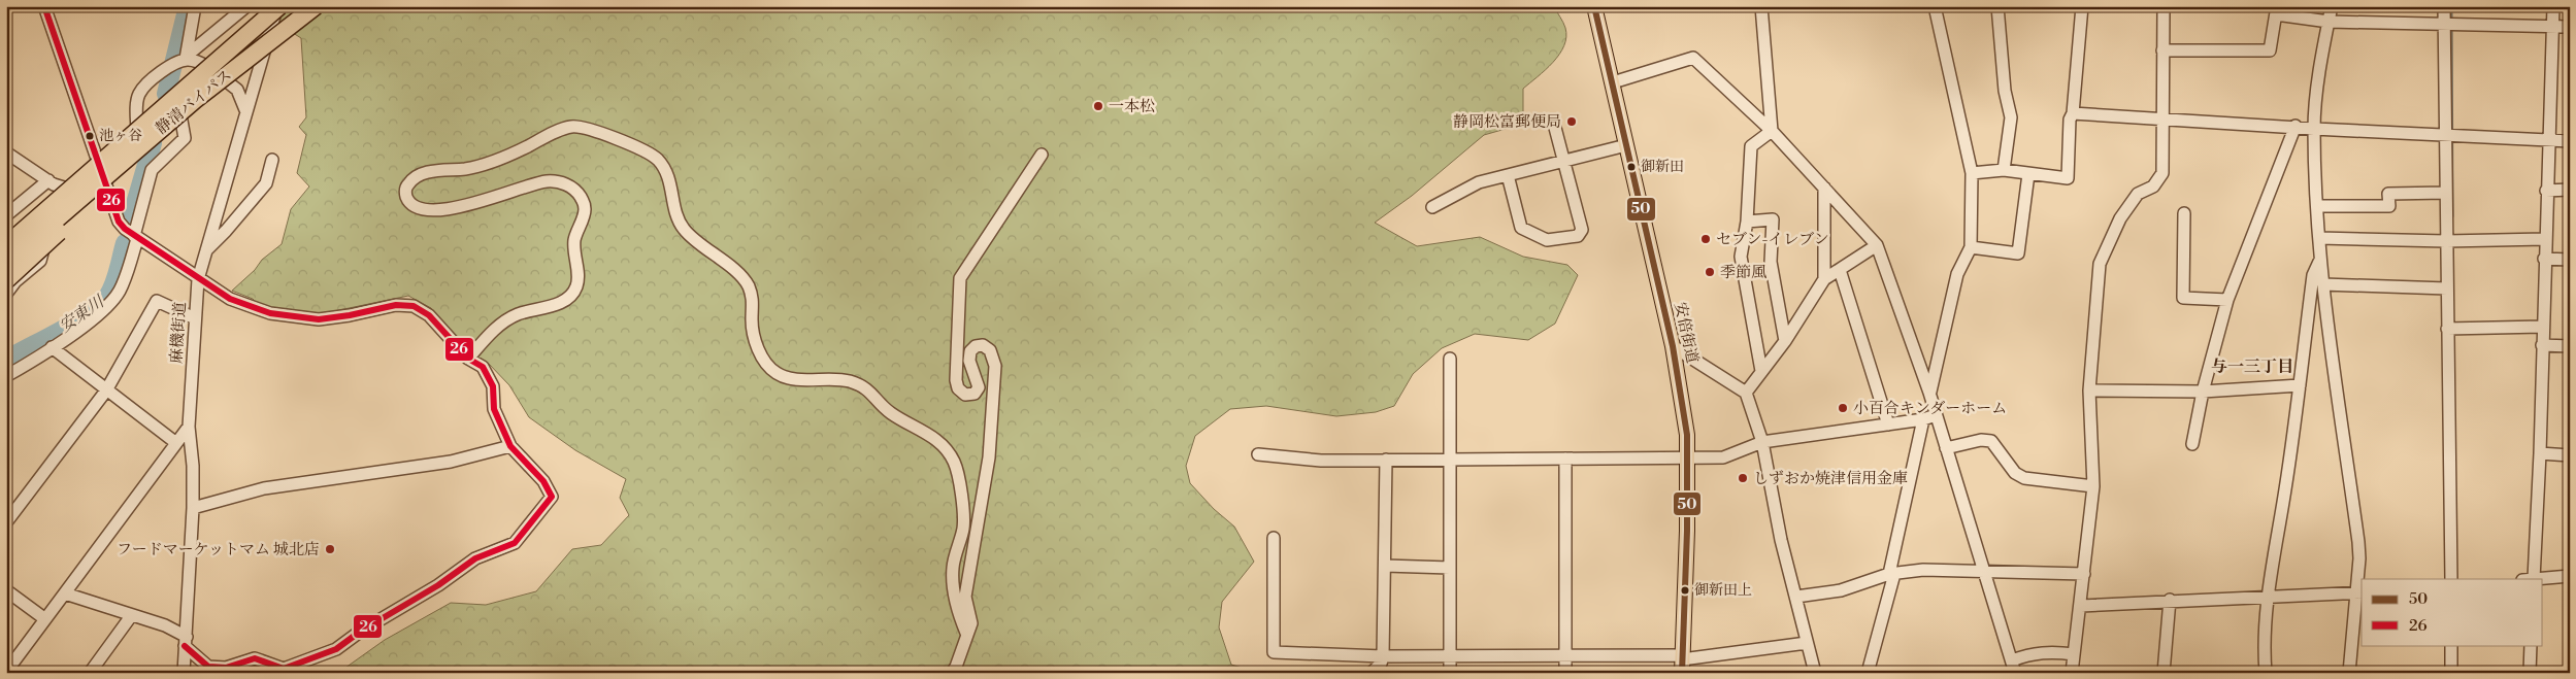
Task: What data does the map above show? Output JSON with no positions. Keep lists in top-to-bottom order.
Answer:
{
  "streets": {
    "highway": ["静清バイパス"],
    "main road": ["安倍街道"],
    "street": ["麻機街道"]
  },
  "crossings": [
    ["静清バイパス", "麻機街道"]
  ],
  "districts": ["与一三丁目"],
  "water": ["安東川"],
  "places": [
    "一本松",
    "静岡松富郵便局",
    "池ヶ谷",
    "御新田",
    "セブン-イレブン",
    "季節風",
    "小百合キンダーホーム",
    "しずおか焼津信用金庫",
    "フードマーケットマム 城北店",
    "御新田上"
  ],
  "lines": ["transit line 50", "transit line 26"],
  "legend": ["50", "26"]
}
